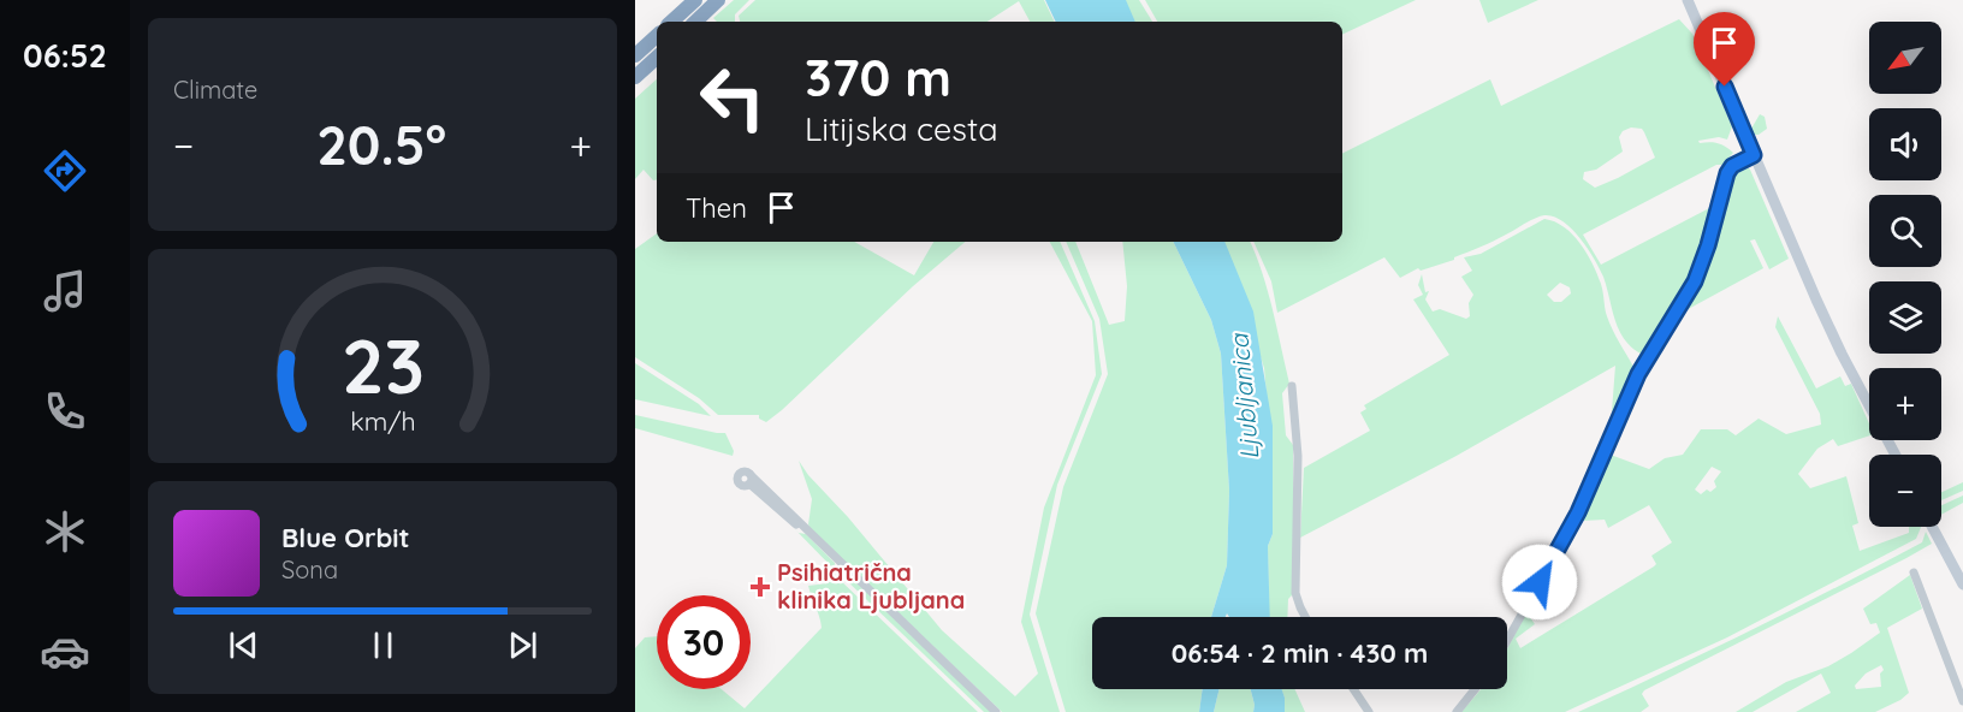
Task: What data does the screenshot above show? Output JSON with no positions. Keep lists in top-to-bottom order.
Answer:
{
  "water": ["Ljubljanica"],
  "places": {
    "health": ["Psihiatrična klinika Ljubljana"]
  },
  "north": "bottom left",
  "page": {
    "tabs": "06:52",
    "tile": "Climate",
    "map_buttons": ["+", "−"],
    "turn": ["370 m", "Litijska cesta"],
    "heat": ["−", "20.5°", "+"],
    "then": "Then",
    "song": ["Blue Orbit", "Sona"],
    "limit": "30",
    "trip": "06:54 · 2 min · 430 m",
    "gauge": ["23", "km/h"]
  }
}
